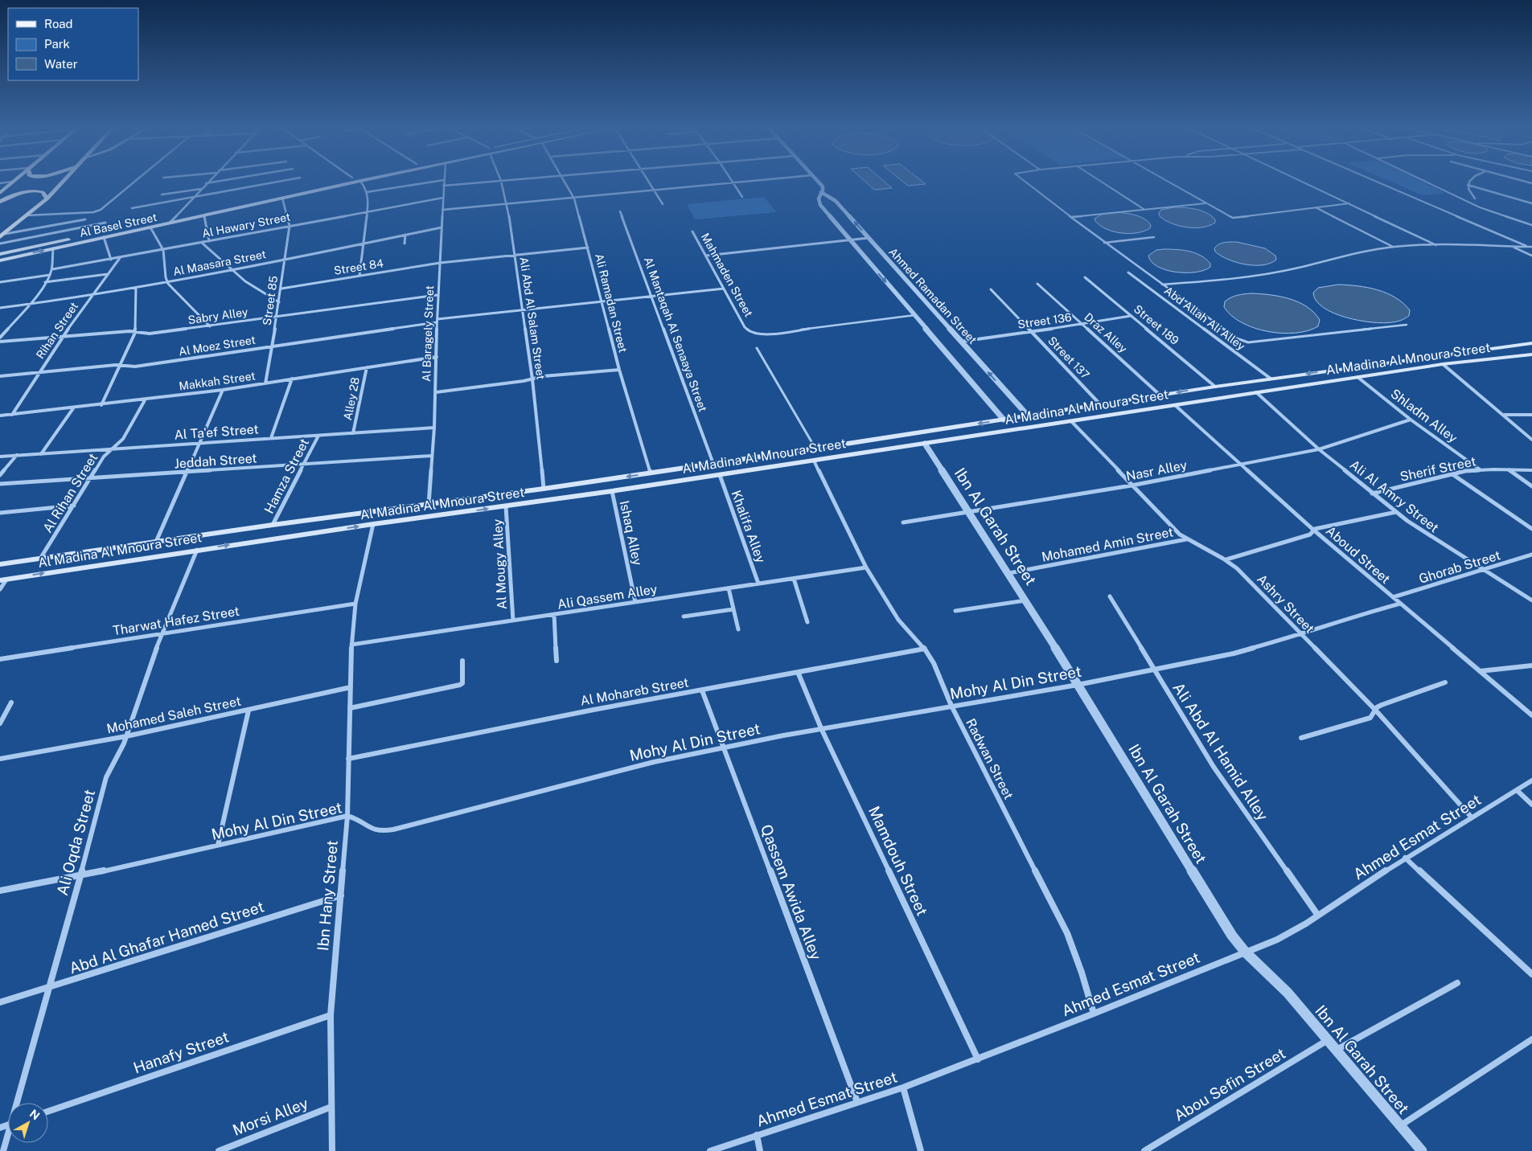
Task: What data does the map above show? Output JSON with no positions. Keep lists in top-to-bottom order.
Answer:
{
  "streets": {
    "main road": ["Al Basel Street", "Al Madina Al Mnoura Street"],
    "street": [
      "Al Hawary Street",
      "Al Maasara Street",
      "Street 84",
      "Mahmaden Street",
      "Ahmed Ramadan Street",
      "Street 85",
      "Ali Ramadan Street",
      "Sabry Alley",
      "Ali Abd Al Salam Street",
      "Abd Allah Ali Alley",
      "Street 136",
      "Street 189",
      "Rihan Street",
      "Draz Alley",
      "Al Baragely Street",
      "Al Mantaqah Al Senaaya Street",
      "Al Moez Street",
      "Street 137",
      "Makkah Street",
      "Alley 28",
      "Shladm Alley",
      "Al Ta'ef Street",
      "Jeddah Street",
      "Sherif Street",
      "Nasr Alley",
      "Hamza Street",
      "Al Rihan Street",
      "Ali Al Amry Street",
      "Khalifa Alley",
      "Ibn Al Garah Street",
      "Ishaq Alley",
      "Mohamed Amin Street",
      "Aboud Street",
      "Al Mougy Alley",
      "Ghorab Street",
      "Ali Qassem Alley",
      "Ashry Street",
      "Tharwat Hafez Street",
      "Mohy Al Din Street",
      "Al Mohareb Street",
      "Mohamed Saleh Street",
      "Ali Abd Al Hamid Alley",
      "Radwan Street",
      "Ahmed Esmat Street",
      "Ali Oqda Street",
      "Mamdouh Street",
      "Qassem Awida Alley",
      "Ibn Hany Street",
      "Abd Al Ghafar Hamed Street",
      "Hanafy Street",
      "Abou Sefin Street",
      "Morsi Alley"
    ]
  },
  "crossings": [
    ["Al Basel Street", "Street 85"],
    ["Al Hawary Street", "Street 85"],
    ["Al Hawary Street", "Rihan Street"],
    ["Al Hawary Street", "Al Baragely Street"],
    ["Al Maasara Street", "Street 85"],
    ["Al Maasara Street", "Rihan Street"],
    ["Al Maasara Street", "Al Baragely Street"],
    ["Street 84", "Street 85"],
    ["Street 84", "Ali Ramadan Street"],
    ["Street 84", "Ali Abd Al Salam Street"],
    ["Street 84", "Al Baragely Street"],
    ["Mahmaden Street", "Al Moez Street"],
    ["Ahmed Ramadan Street", "Street 136"],
    ["Ahmed Ramadan Street", "Al Madina Al Mnoura Street"],
    ["Street 85", "Sabry Alley"],
    ["Street 85", "Al Moez Street"],
    ["Street 85", "Makkah Street"],
    ["Ali Ramadan Street", "Al Moez Street"],
    ["Ali Ramadan Street", "Al Madina Al Mnoura Street"],
    ["Sabry Alley", "Rihan Street"],
    ["Sabry Alley", "Al Baragely Street"],
    ["Ali Abd Al Salam Street", "Al Moez Street"],
    ["Ali Abd Al Salam Street", "Al Madina Al Mnoura Street"],
    ["Abd Allah Ali Alley", "Al Madina Al Mnoura Street"],
    ["Street 136", "Street 189"],
    ["Street 136", "Draz Alley"],
    ["Street 136", "Street 137"],
    ["Street 189", "Al Madina Al Mnoura Street"],
    ["Rihan Street", "Al Moez Street"],
    ["Rihan Street", "Makkah Street"],
    ["Draz Alley", "Al Madina Al Mnoura Street"],
    ["Al Baragely Street", "Al Moez Street"],
    ["Al Baragely Street", "Al Madina Al Mnoura Street"],
    ["Al Baragely Street", "Makkah Street"],
    ["Al Baragely Street", "Al Ta'ef Street"],
    ["Al Baragely Street", "Jeddah Street"],
    ["Al Mantaqah Al Senaaya Street", "Al Moez Street"],
    ["Al Mantaqah Al Senaaya Street", "Al Madina Al Mnoura Street"],
    ["Street 137", "Al Madina Al Mnoura Street"],
    ["Al Madina Al Mnoura Street", "Shladm Alley"],
    ["Al Madina Al Mnoura Street", "Hamza Street"],
    ["Al Madina Al Mnoura Street", "Al Rihan Street"],
    ["Al Madina Al Mnoura Street", "Ali Al Amry Street"],
    ["Al Madina Al Mnoura Street", "Khalifa Alley"],
    ["Al Madina Al Mnoura Street", "Ibn Al Garah Street"],
    ["Al Madina Al Mnoura Street", "Ishaq Alley"],
    ["Al Madina Al Mnoura Street", "Aboud Street"],
    ["Al Madina Al Mnoura Street", "Al Mougy Alley"],
    ["Al Madina Al Mnoura Street", "Ashry Street"],
    ["Al Madina Al Mnoura Street", "Radwan Street"],
    ["Al Madina Al Mnoura Street", "Ali Oqda Street"],
    ["Al Madina Al Mnoura Street", "Ibn Hany Street"],
    ["Makkah Street", "Alley 28"],
    ["Makkah Street", "Al Rihan Street"],
    ["Alley 28", "Al Ta'ef Street"],
    ["Shladm Alley", "Sherif Street"],
    ["Shladm Alley", "Nasr Alley"],
    ["Al Ta'ef Street", "Hamza Street"],
    ["Al Ta'ef Street", "Al Rihan Street"],
    ["Jeddah Street", "Hamza Street"],
    ["Jeddah Street", "Al Rihan Street"],
    ["Sherif Street", "Ali Al Amry Street"],
    ["Nasr Alley", "Ali Al Amry Street"],
    ["Nasr Alley", "Ibn Al Garah Street"],
    ["Nasr Alley", "Aboud Street"],
    ["Nasr Alley", "Ashry Street"],
    ["Ali Al Amry Street", "Ghorab Street"],
    ["Khalifa Alley", "Ali Qassem Alley"],
    ["Ibn Al Garah Street", "Mohamed Amin Street"],
    ["Ibn Al Garah Street", "Mohy Al Din Street"],
    ["Ibn Al Garah Street", "Ahmed Esmat Street"],
    ["Ibn Al Garah Street", "Abou Sefin Street"],
    ["Ishaq Alley", "Ali Qassem Alley"],
    ["Mohamed Amin Street", "Ashry Street"],
    ["Aboud Street", "Ghorab Street"],
    ["Aboud Street", "Mohy Al Din Street"],
    ["Al Mougy Alley", "Ali Qassem Alley"],
    ["Ali Qassem Alley", "Radwan Street"],
    ["Ali Qassem Alley", "Ibn Hany Street"],
    ["Ashry Street", "Mohy Al Din Street"],
    ["Ashry Street", "Ahmed Esmat Street"],
    ["Tharwat Hafez Street", "Ali Oqda Street"],
    ["Tharwat Hafez Street", "Ibn Hany Street"],
    ["Mohy Al Din Street", "Ali Abd Al Hamid Alley"],
    ["Mohy Al Din Street", "Radwan Street"],
    ["Mohy Al Din Street", "Ali Oqda Street"],
    ["Mohy Al Din Street", "Mamdouh Street"],
    ["Mohy Al Din Street", "Qassem Awida Alley"],
    ["Mohy Al Din Street", "Ibn Hany Street"],
    ["Al Mohareb Street", "Radwan Street"],
    ["Al Mohareb Street", "Mamdouh Street"],
    ["Al Mohareb Street", "Qassem Awida Alley"],
    ["Al Mohareb Street", "Ibn Hany Street"],
    ["Mohamed Saleh Street", "Ali Oqda Street"],
    ["Mohamed Saleh Street", "Ibn Hany Street"],
    ["Ali Abd Al Hamid Alley", "Ahmed Esmat Street"],
    ["Radwan Street", "Ahmed Esmat Street"],
    ["Ahmed Esmat Street", "Mamdouh Street"],
    ["Ahmed Esmat Street", "Qassem Awida Alley"],
    ["Ali Oqda Street", "Abd Al Ghafar Hamed Street"],
    ["Ibn Hany Street", "Abd Al Ghafar Hamed Street"],
    ["Ibn Hany Street", "Hanafy Street"],
    ["Ibn Hany Street", "Morsi Alley"]
  ],
  "legend": ["Road", "Park", "Water"],
  "north": "top right"
}
